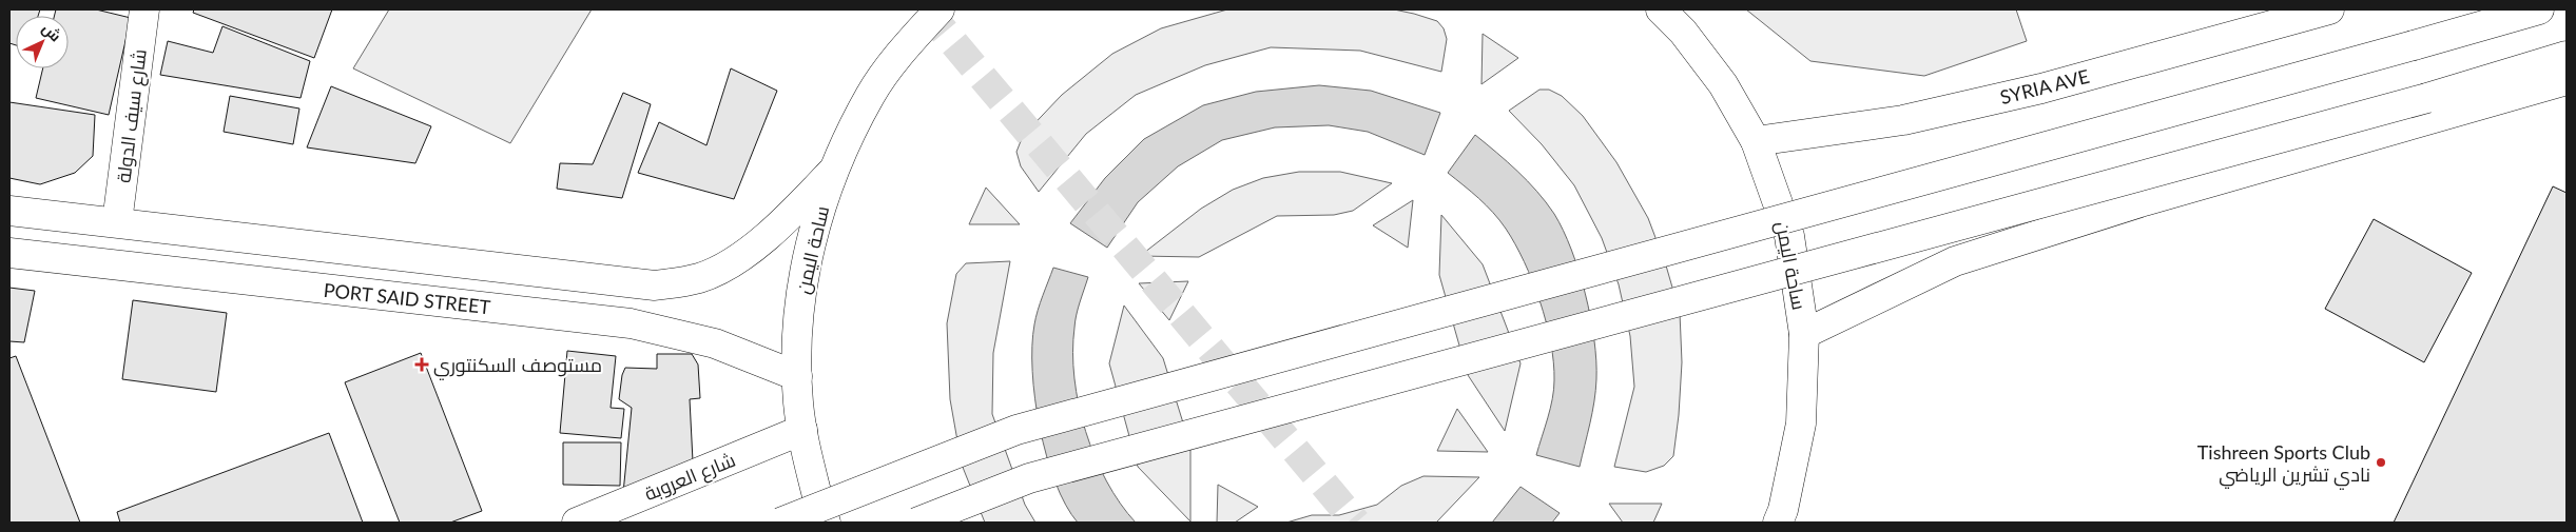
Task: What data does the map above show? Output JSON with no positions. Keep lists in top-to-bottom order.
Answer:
{
  "streets": {
    "main road": [
      "SYRIA AVE",
      "شارع سيف الدولة",
      "ساحة اليمن",
      "PORT SAID STREET",
      "شارع العروبة"
    ]
  },
  "crossings": [
    ["SYRIA AVE", "ساحة اليمن"],
    ["ساحة اليمن", "PORT SAID STREET"],
    ["ساحة اليمن", "شارع العروبة"]
  ],
  "places": {
    "health": ["مستوصف السكنتوري"],
    "other": ["Tishreen Sports Club نادي تشرين الرياضي"]
  },
  "north": "top right"
}
